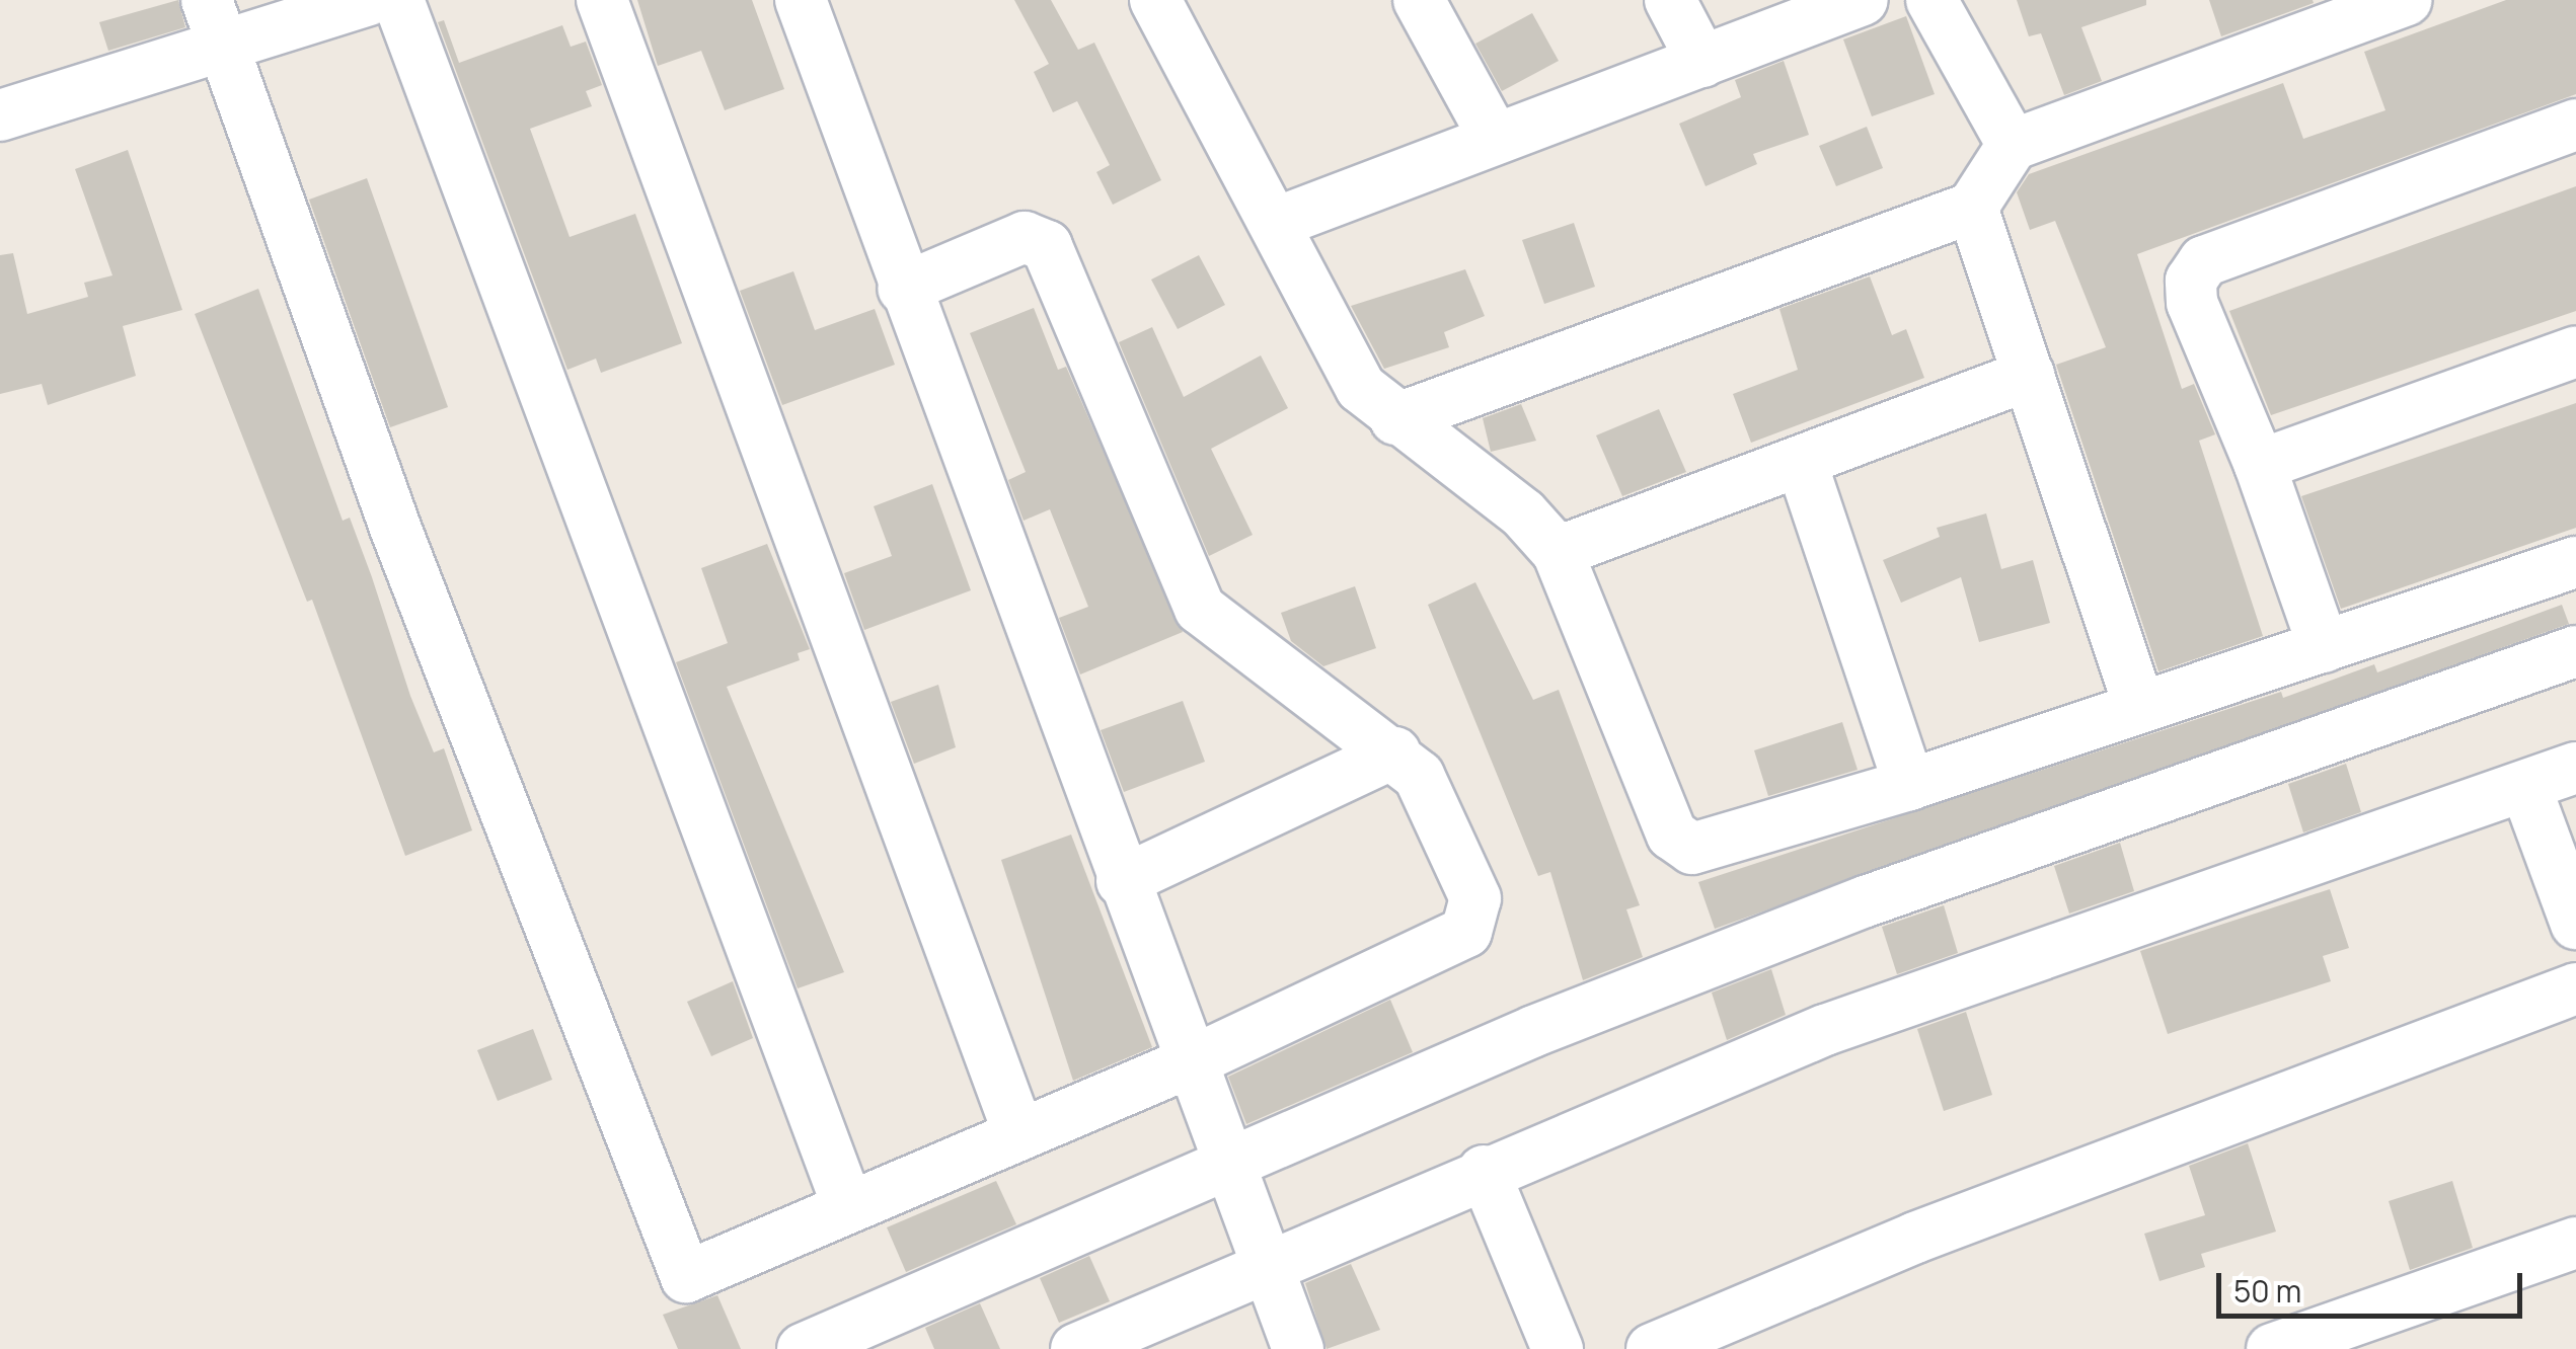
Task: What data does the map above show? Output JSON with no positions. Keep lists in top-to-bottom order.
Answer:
{
  "scale_bar": "50 m"
}
